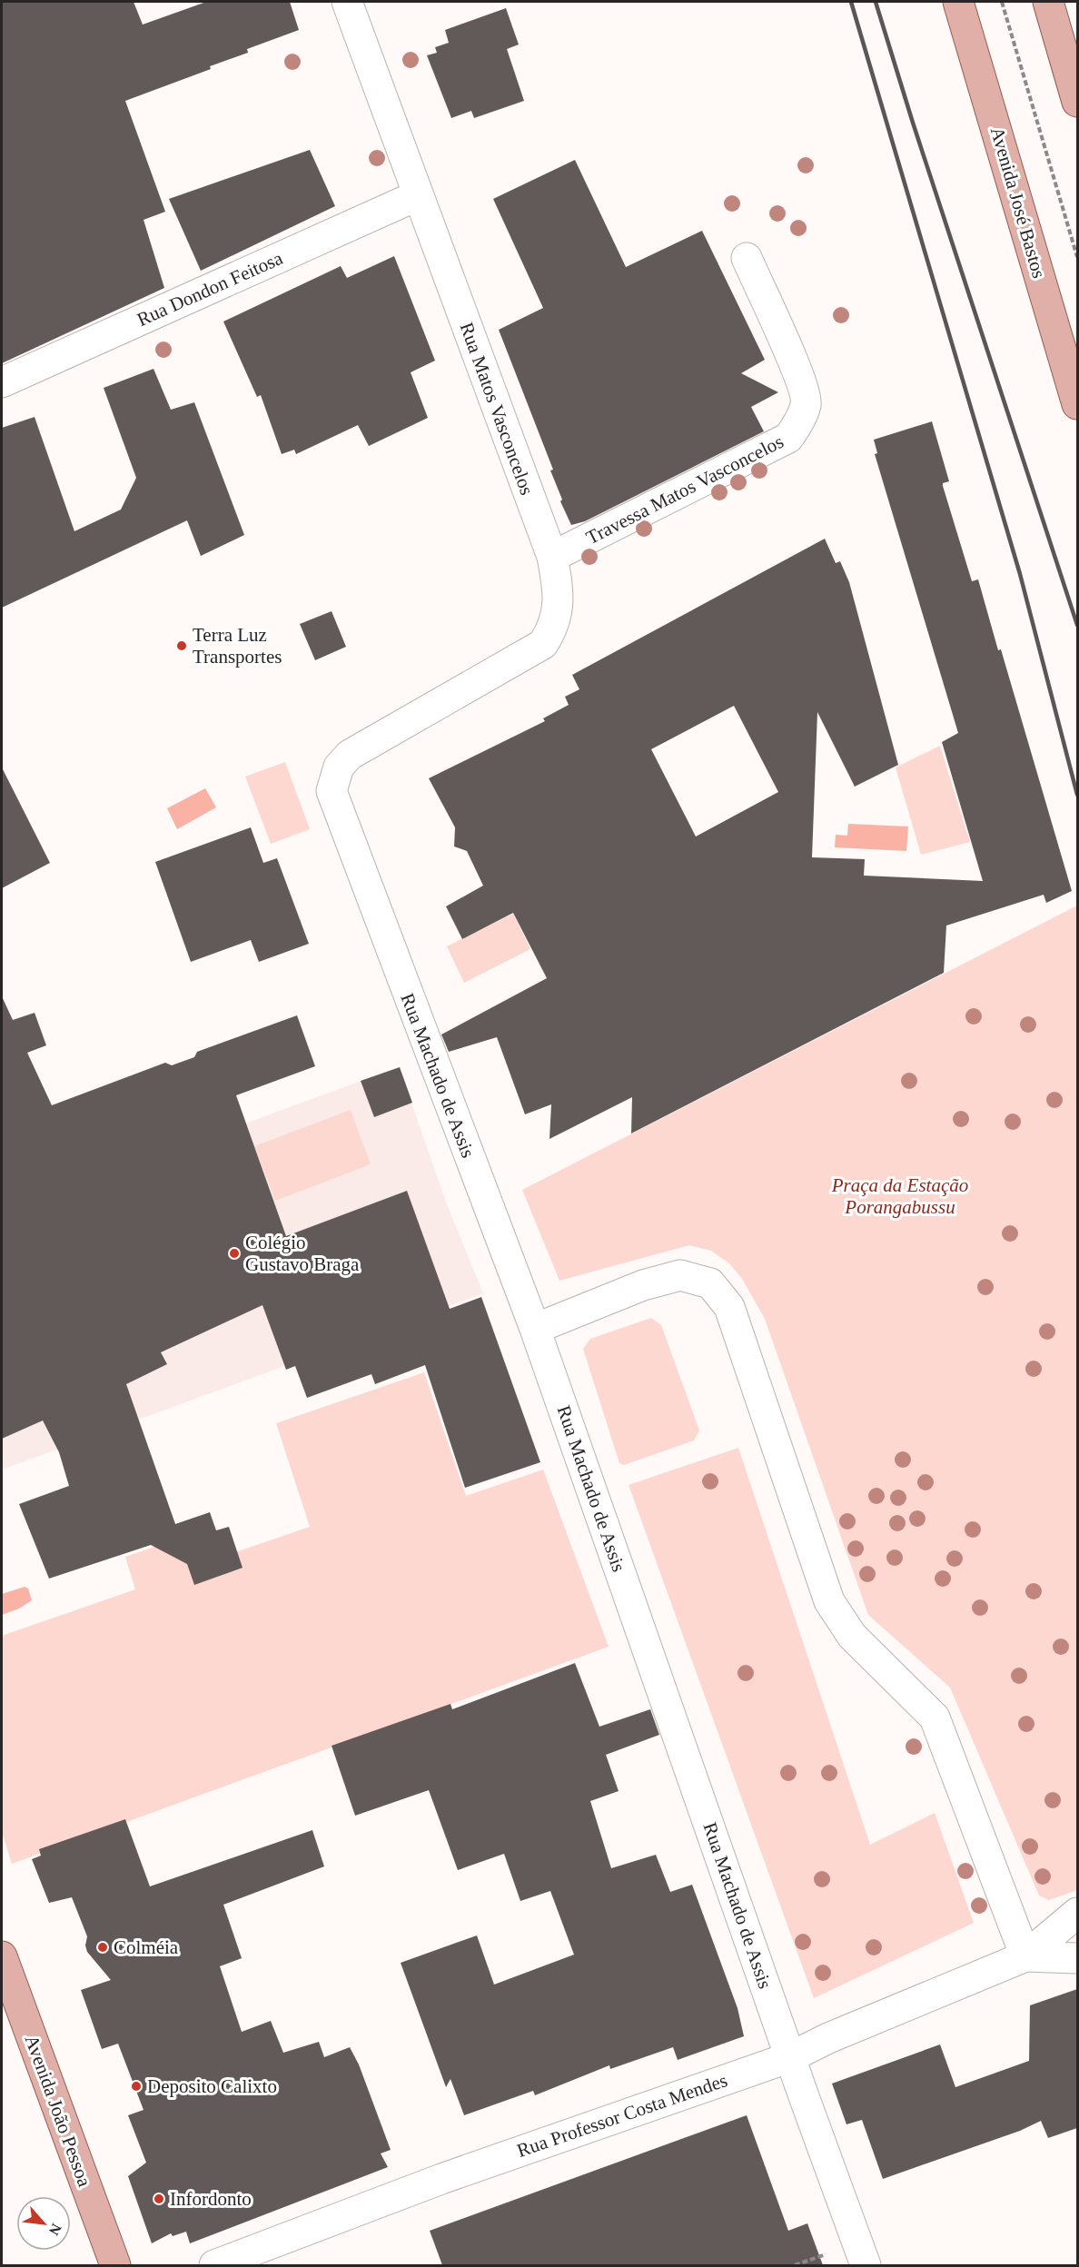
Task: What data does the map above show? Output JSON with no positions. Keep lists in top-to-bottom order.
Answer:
{
  "streets": {
    "main road": ["Avenida José Bastos", "Avenida João Pessoa"],
    "street": [
      "Rua Dondon Feitosa",
      "Rua Matos Vasconcelos",
      "Travessa Matos Vasconcelos",
      "Rua Machado de Assis",
      "Rua Professor Costa Mendes"
    ]
  },
  "crossings": [
    ["Rua Dondon Feitosa", "Rua Matos Vasconcelos"],
    ["Rua Matos Vasconcelos", "Travessa Matos Vasconcelos"],
    ["Rua Matos Vasconcelos", "Rua Machado de Assis"],
    ["Rua Machado de Assis", "Rua Professor Costa Mendes"]
  ],
  "parks": ["Praça da Estação Porangabussu"],
  "places": [
    "Terra Luz Transportes",
    "Colégio Gustavo Braga",
    "Colméia",
    "Deposito Calixto",
    "Infordonto"
  ],
  "north": "bottom right"
}
